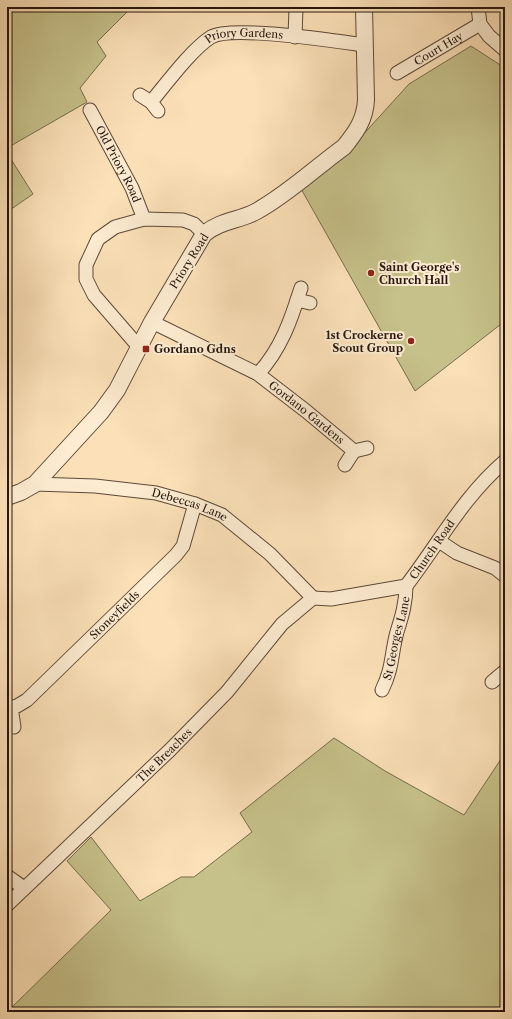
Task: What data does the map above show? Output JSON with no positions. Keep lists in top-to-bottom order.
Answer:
{
  "streets": {
    "street": [
      "Priory Gardens",
      "Court Hay",
      "Old Priory Road",
      "Priory Road",
      "Gordano Gardens",
      "Debeccas Lane",
      "Church Road",
      "Stoneyfields",
      "St Georges Lane",
      "The Breaches"
    ]
  },
  "crossings": [
    ["Priory Gardens", "Priory Road"],
    ["Priory Road", "Gordano Gardens"],
    ["Priory Road", "Debeccas Lane"],
    ["Debeccas Lane", "Church Road"],
    ["Debeccas Lane", "Stoneyfields"],
    ["Debeccas Lane", "The Breaches"],
    ["Church Road", "St Georges Lane"],
    ["Church Road", "The Breaches"]
  ],
  "places": {
    "other": ["Saint George's Church Hall", "1st Crockerne Scout Group"],
    "transit": ["Gordano Gdns"]
  }
}
